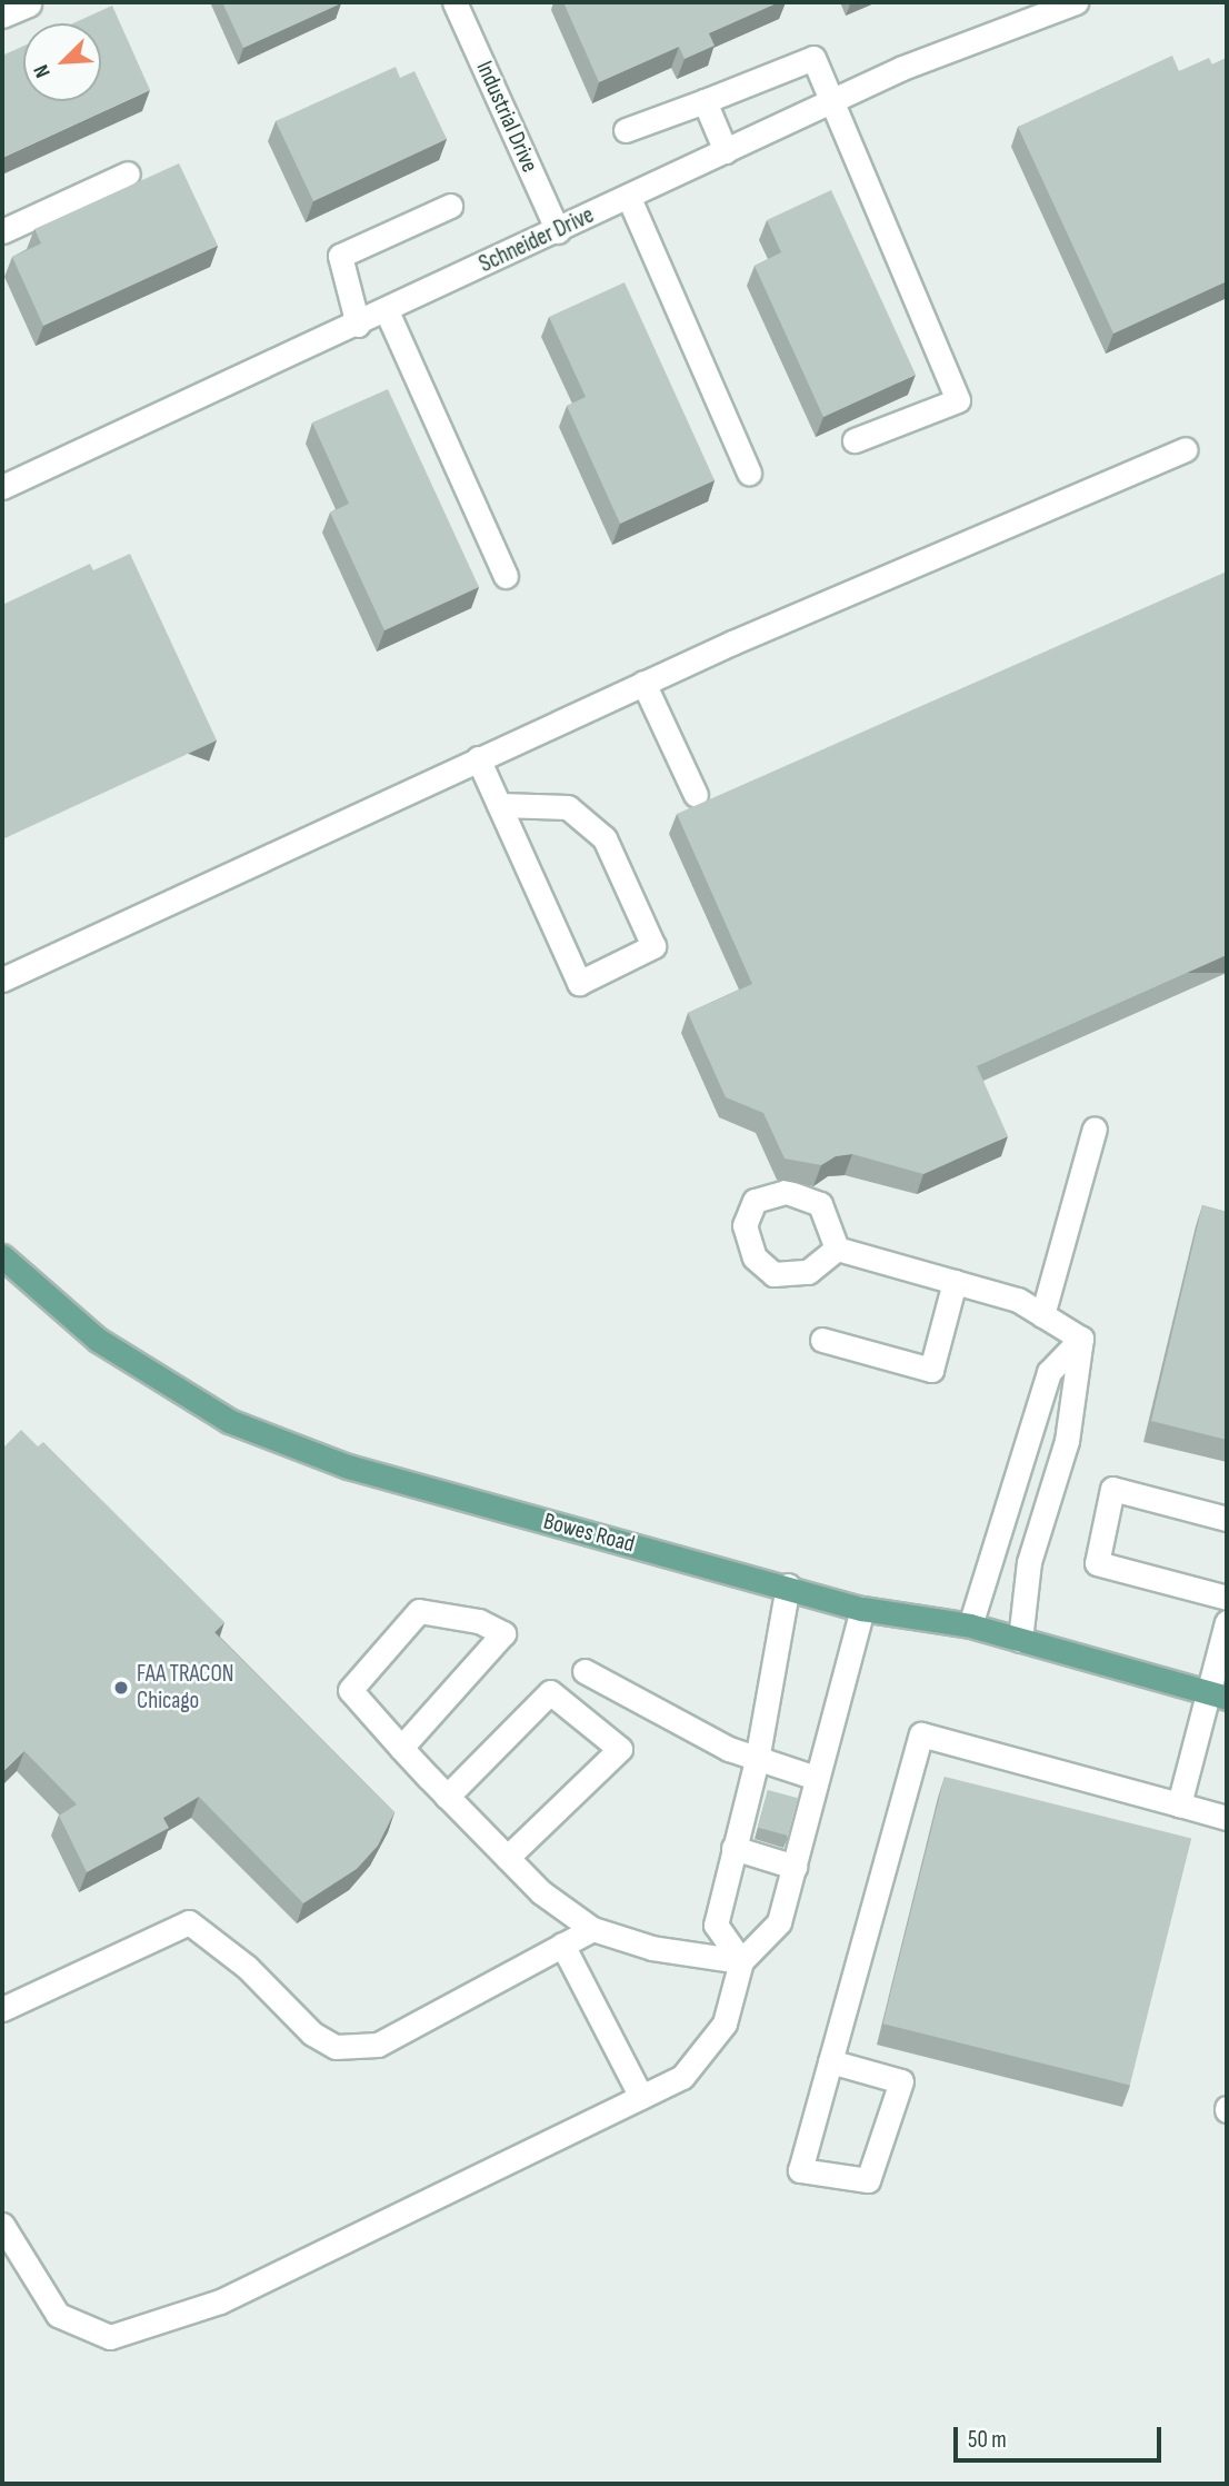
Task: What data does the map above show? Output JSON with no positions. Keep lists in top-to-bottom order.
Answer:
{
  "streets": {
    "main road": ["Bowes Road"],
    "lane": ["Industrial Drive", "Schneider Drive"]
  },
  "crossings": [
    ["Industrial Drive", "Schneider Drive"]
  ],
  "places": ["FAA TRACON Chicago"],
  "scale_bar": "50 m",
  "north": "bottom left"
}
